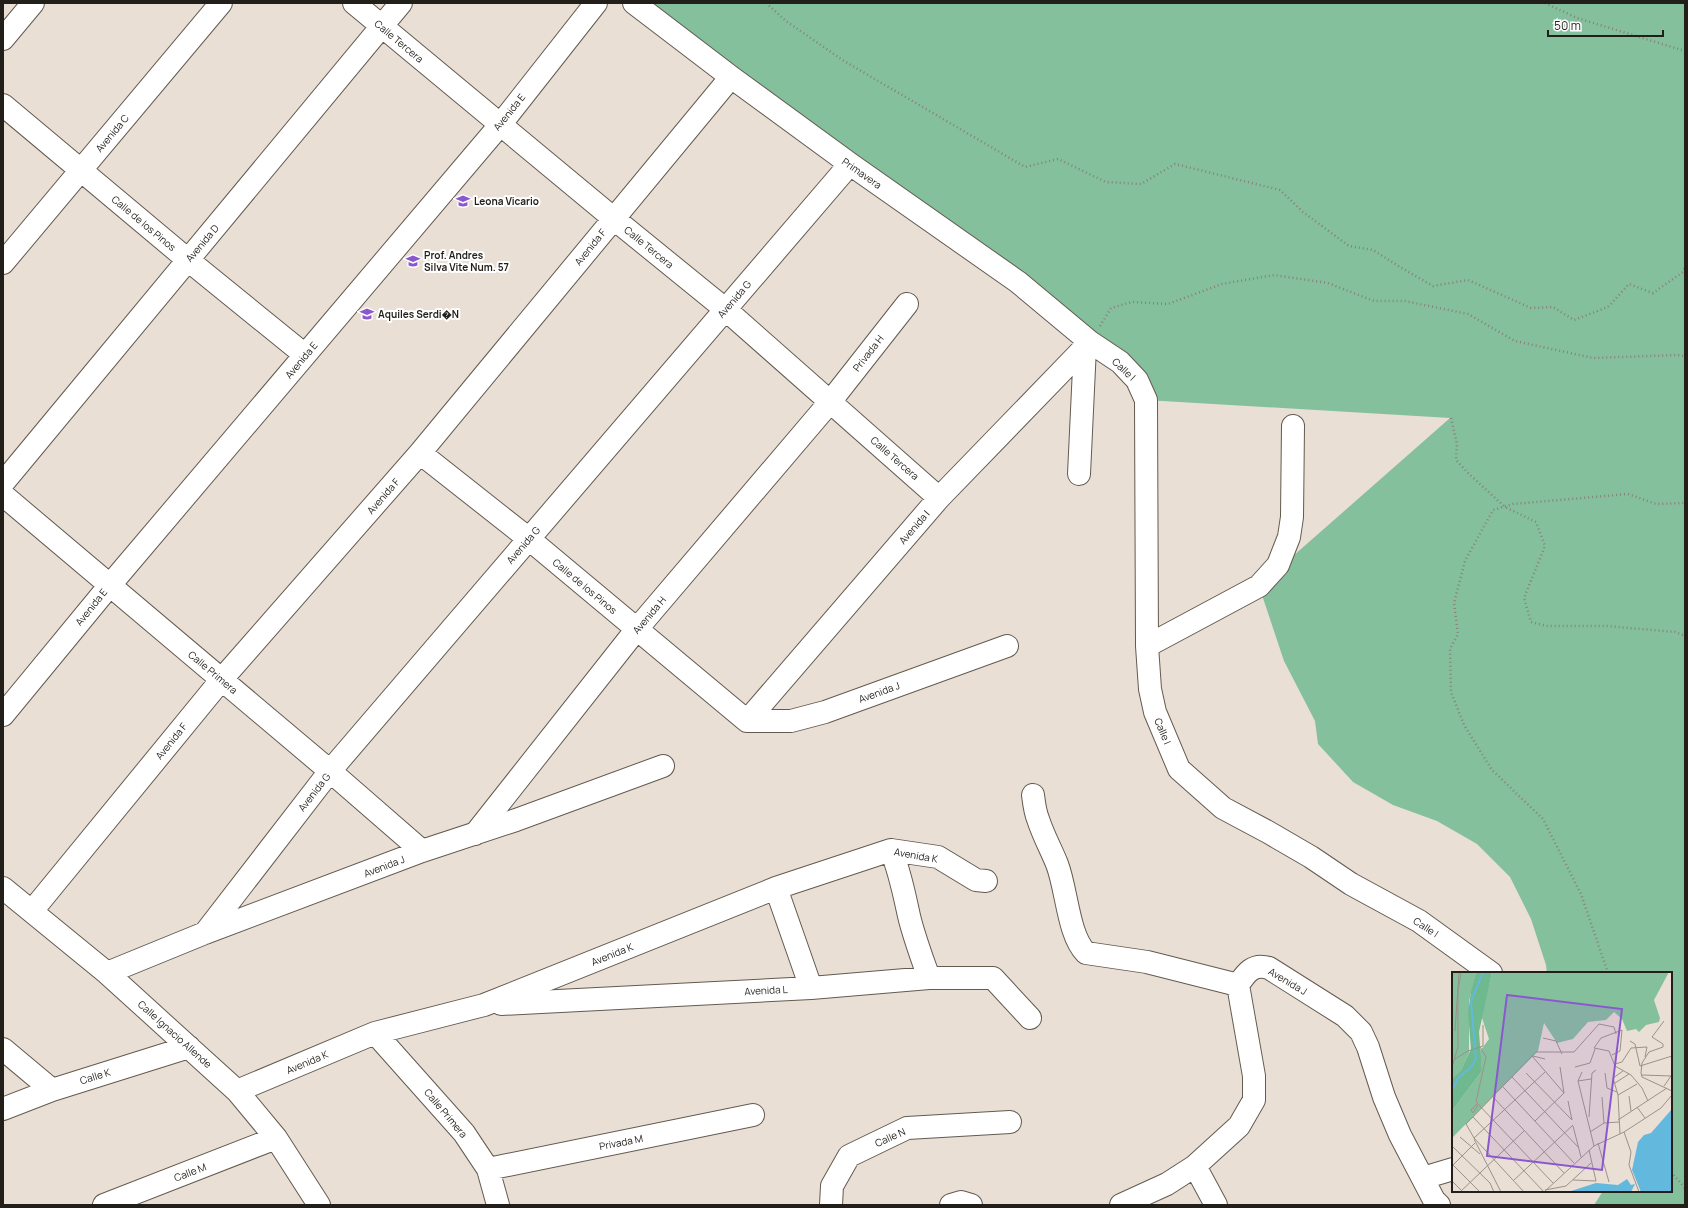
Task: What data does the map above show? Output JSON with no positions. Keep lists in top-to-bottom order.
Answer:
{
  "streets": {
    "street": [
      "Calle Tercera",
      "Avenida E",
      "Avenida C",
      "Primavera",
      "Calle de los Pinos",
      "Avenida D",
      "Avenida F",
      "Avenida G",
      "Privada H",
      "Calle I",
      "Avenida I",
      "Avenida H",
      "Calle Primera",
      "Avenida J",
      "Avenida K",
      "Avenida L",
      "Calle Ignacio Allende",
      "Calle K",
      "Calle N",
      "Privada M",
      "Calle M"
    ]
  },
  "crossings": [
    ["Calle Tercera", "Avenida E"],
    ["Calle Tercera", "Avenida D"],
    ["Calle Tercera", "Avenida F"],
    ["Calle Tercera", "Avenida G"],
    ["Calle Tercera", "Privada H"],
    ["Calle Tercera", "Avenida I"],
    ["Calle Tercera", "Avenida H"],
    ["Avenida E", "Calle de los Pinos"],
    ["Avenida E", "Calle Primera"],
    ["Avenida C", "Calle de los Pinos"],
    ["Primavera", "Avenida F"],
    ["Primavera", "Avenida G"],
    ["Primavera", "Calle I"],
    ["Primavera", "Avenida I"],
    ["Calle de los Pinos", "Avenida D"],
    ["Calle de los Pinos", "Avenida F"],
    ["Calle de los Pinos", "Avenida G"],
    ["Calle de los Pinos", "Avenida I"],
    ["Calle de los Pinos", "Avenida H"],
    ["Calle de los Pinos", "Avenida J"],
    ["Avenida F", "Calle Primera"],
    ["Avenida F", "Calle Ignacio Allende"],
    ["Avenida G", "Calle Primera"],
    ["Avenida G", "Avenida J"],
    ["Privada H", "Avenida H"],
    ["Calle I", "Avenida I"],
    ["Avenida I", "Avenida J"],
    ["Avenida H", "Avenida J"],
    ["Calle Primera", "Avenida J"],
    ["Calle Primera", "Avenida K"],
    ["Calle Primera", "Privada M"],
    ["Avenida J", "Calle Ignacio Allende"],
    ["Avenida K", "Avenida L"],
    ["Avenida K", "Calle Ignacio Allende"],
    ["Calle Ignacio Allende", "Calle K"],
    ["Calle Ignacio Allende", "Calle M"]
  ],
  "places": {
    "school or university": ["Leona Vicario", "Prof. Andres Silva Vite Num. 57", "Aquiles Serdi�N"]
  },
  "scale_bar": "50 m"
}
